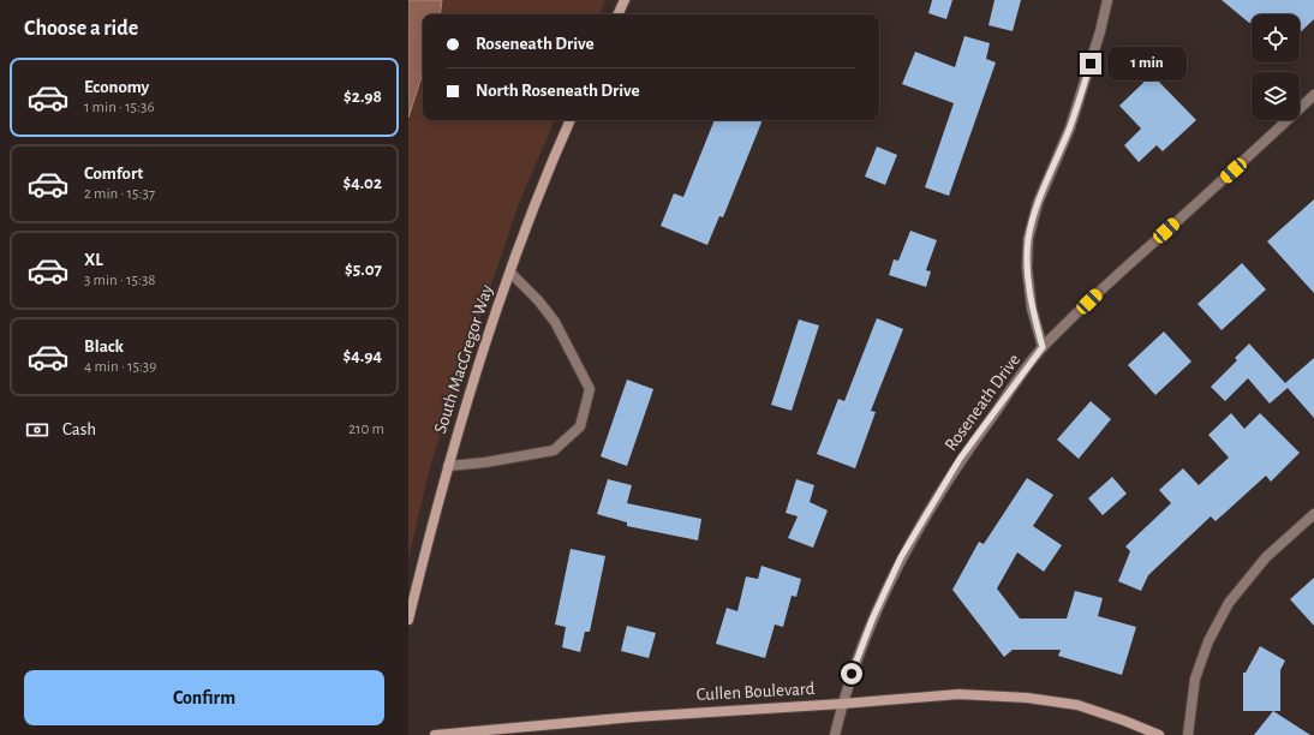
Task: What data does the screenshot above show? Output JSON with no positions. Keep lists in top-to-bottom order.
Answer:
{
  "streets": {
    "street": ["South MacGregor Way", "Roseneath Drive", "Cullen Boulevard"]
  },
  "crossings": [
    ["Roseneath Drive", "Cullen Boulevard"]
  ],
  "page": {
    "heading": "Choose a ride",
    "banner": ["Roseneath Drive", "North Roseneath Drive"],
    "bubble": "1 min",
    "list": [
      {
        "name": "Economy",
        "note": "1 min · 15:36",
        "value": "$2.98"
      },
      {
        "name": "Comfort",
        "note": "2 min · 15:37",
        "value": "$4.02"
      },
      {
        "name": "XL",
        "note": "3 min · 15:38",
        "value": "$5.07"
      },
      {
        "name": "Black",
        "note": "4 min · 15:39",
        "value": "$4.94"
      }
    ],
    "pay": ["Cash", "210 m"],
    "buttons": "Confirm"
  }
}
